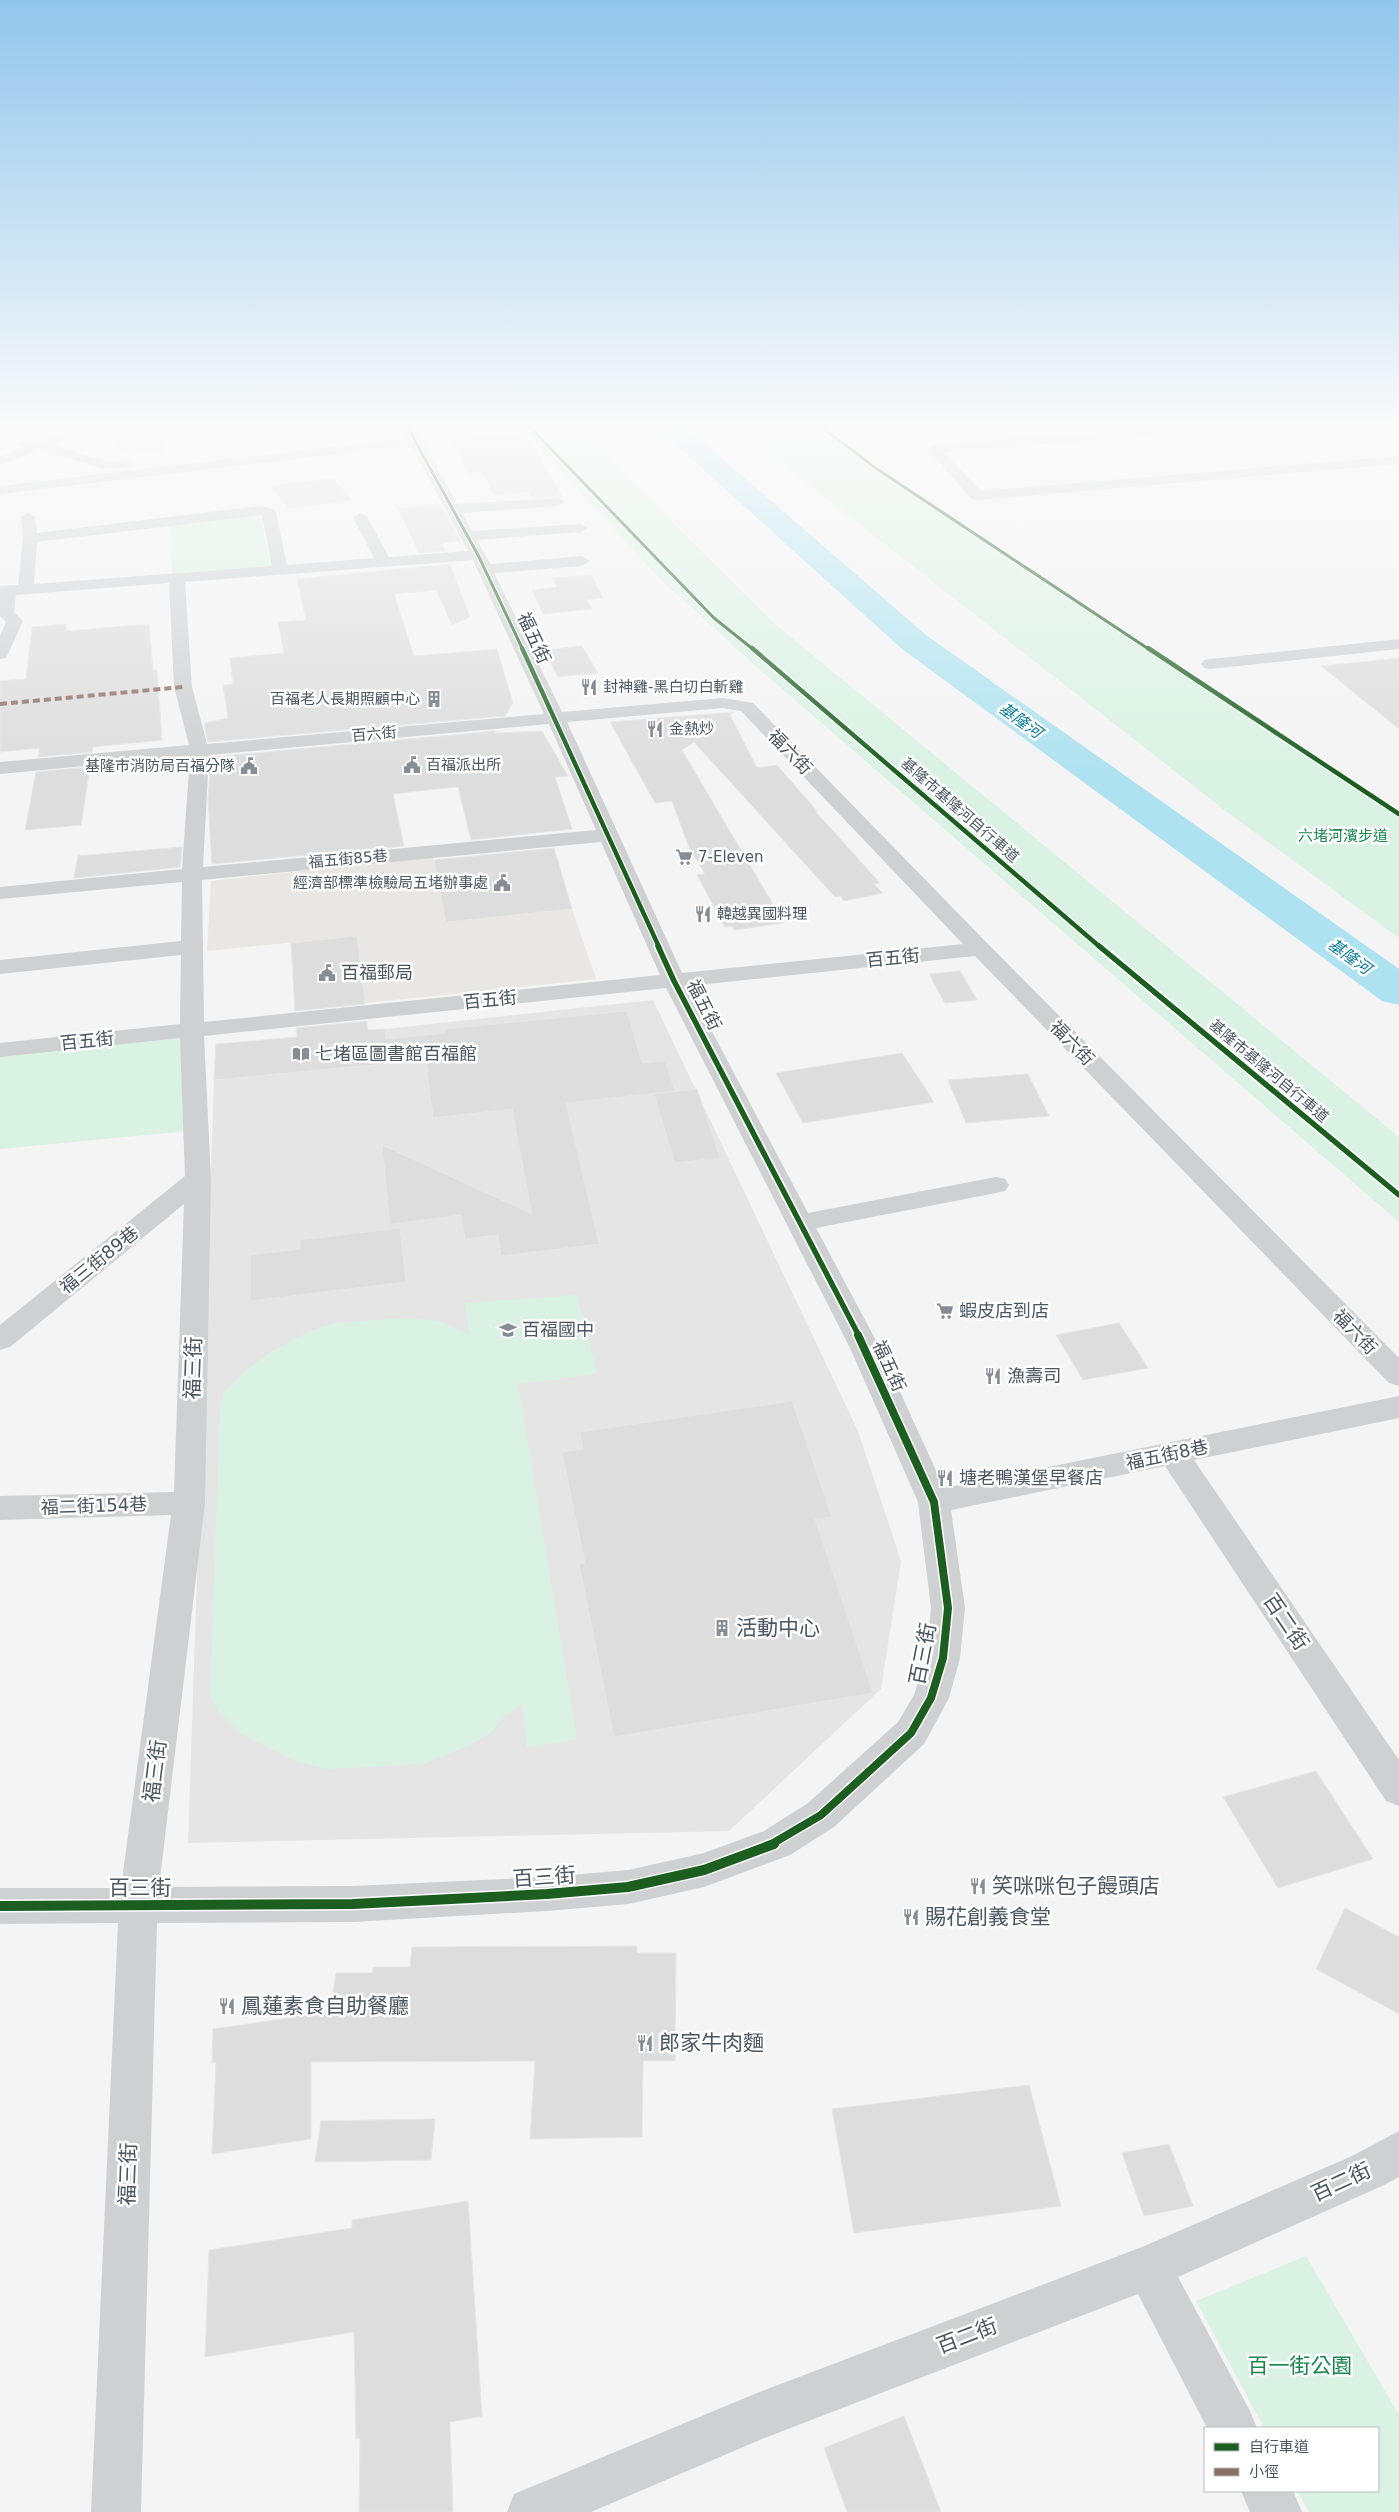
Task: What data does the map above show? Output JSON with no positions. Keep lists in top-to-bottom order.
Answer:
{
  "streets": {
    "street": [
      "福五街",
      "百六街",
      "福六街",
      "福五街85巷",
      "百五街",
      "福三街89巷",
      "福三街",
      "福五街8巷",
      "福二街154巷",
      "百二街",
      "百三街"
    ],
    "cycle path": ["基隆市基隆河自行車道"]
  },
  "crossings": [
    ["福五街", "百六街"],
    ["福五街", "福五街85巷"],
    ["福五街", "百五街"],
    ["福五街", "福五街8巷"],
    ["福五街", "百三街"],
    ["百六街", "福六街"],
    ["百六街", "福三街"],
    ["福六街", "百五街"],
    ["福五街85巷", "福三街"],
    ["百五街", "福三街"],
    ["福三街89巷", "福三街"],
    ["福三街", "福二街154巷"],
    ["福三街", "百三街"],
    ["福五街8巷", "百二街"]
  ],
  "water": ["基隆河"],
  "parks": ["六堵河濱步道", "百一街公園"],
  "places": {
    "restaurant": [
      "封神雞-黑白切白斬雞",
      "金熱炒",
      "韓越異國料理",
      "漁壽司",
      "塘老鴨漢堡早餐店",
      "笑咪咪包子饅頭店",
      "賜花創義食堂",
      "鳳蓮素食自助餐廳",
      "郎家牛肉麵"
    ],
    "building": ["百福老人長期照顧中心", "活動中心"],
    "public building": [
      "百福派出所",
      "基隆市消防局百福分隊",
      "經濟部標準檢驗局五堵辦事處",
      "百福郵局"
    ],
    "supermarket": ["7-Eleven", "蝦皮店到店"],
    "library": ["七堵區圖書館百福館"],
    "school or university": ["百福國中"]
  },
  "legend": ["自行車道", "小徑"]
}
